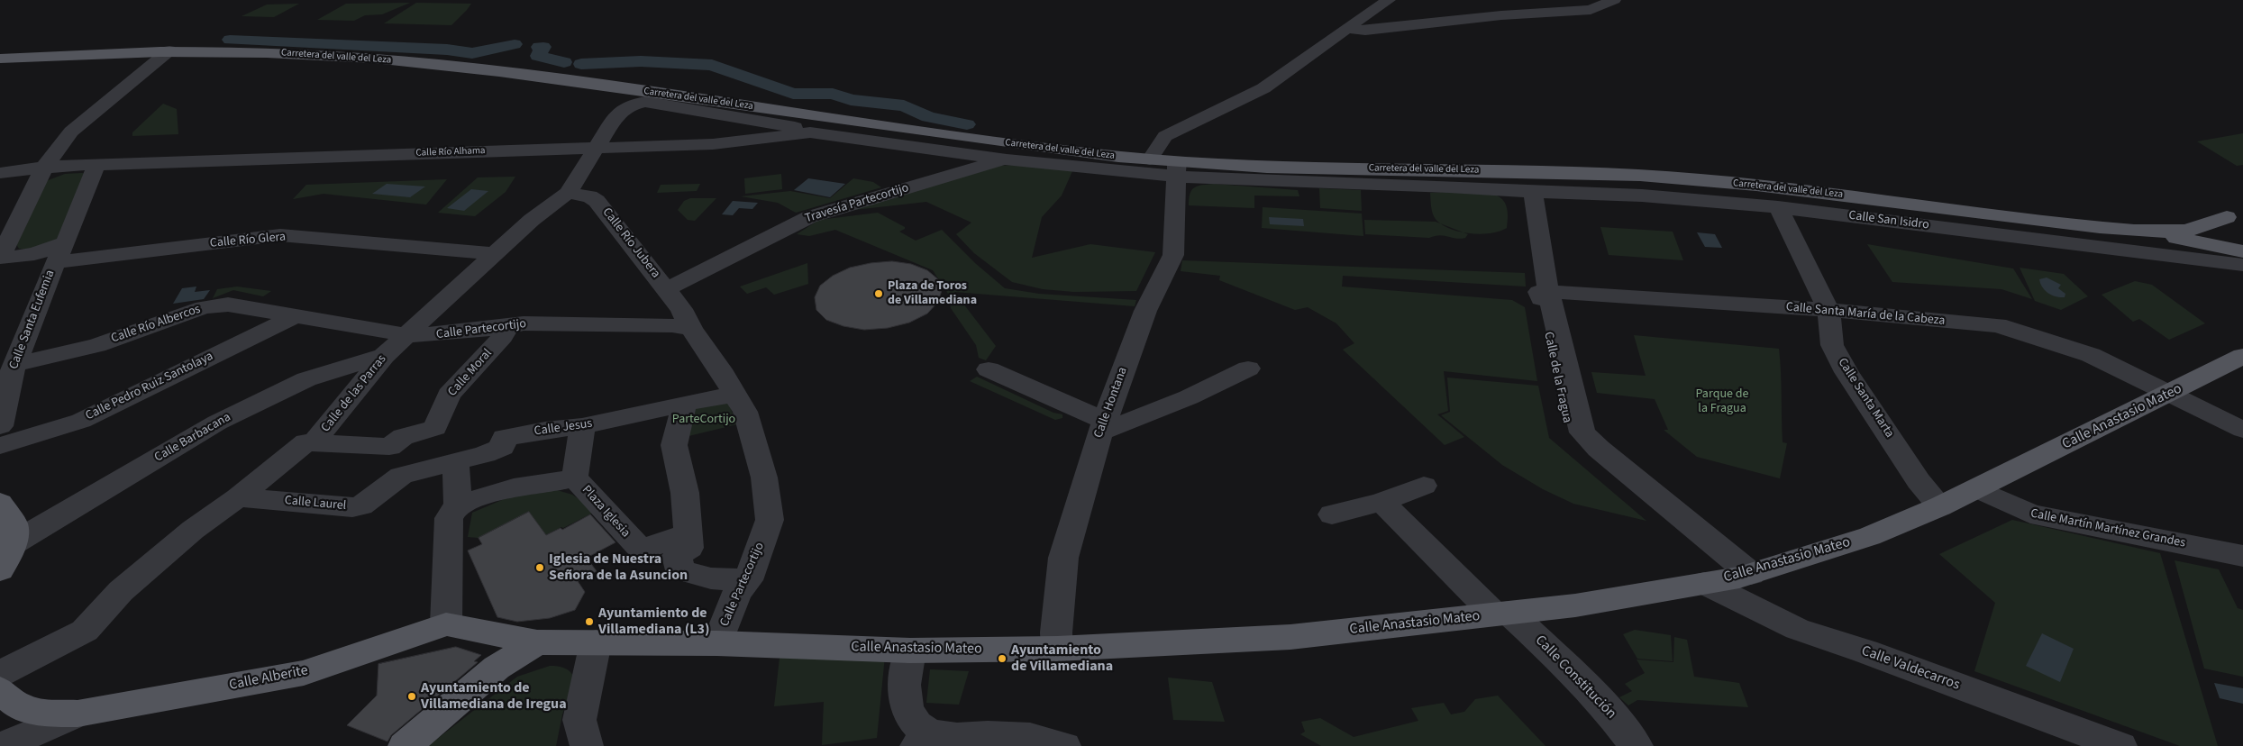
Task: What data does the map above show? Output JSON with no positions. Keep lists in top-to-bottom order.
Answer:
{
  "streets": {
    "main road": ["Carretera del valle del Leza", "Calle Anastasio Mateo", "Calle Alberite"],
    "street": [
      "Calle Río Alhama",
      "Travesía Partecortijo",
      "Calle San Isidro",
      "Calle Río Glera",
      "Calle Río Jubera",
      "Calle Santa María de la Cabeza",
      "Calle Santa Eufemia",
      "Calle Río Albercos",
      "Calle Partecortijo",
      "Calle Moral",
      "Calle Pedro Ruiz Santolaya",
      "Calle de las Parras",
      "Calle Santa Marta",
      "Calle Hontana",
      "Calle Jesus",
      "Calle Barbacana",
      "Calle Laurel",
      "Plaza Iglesia",
      "Calle Martín Martínez Grandes",
      "Calle Valdecarros",
      "Calle Constitución"
    ]
  },
  "crossings": [
    ["Carretera del valle del Leza", "Calle San Isidro"],
    ["Carretera del valle del Leza", "Calle Hontana"],
    ["Calle Río Alhama", "Calle San Isidro"],
    ["Calle Río Alhama", "Calle Santa Eufemia"],
    ["Calle Río Alhama", "Calle de las Parras"],
    ["Travesía Partecortijo", "Calle San Isidro"],
    ["Travesía Partecortijo", "Calle Río Jubera"],
    ["Travesía Partecortijo", "Calle Partecortijo"],
    ["Calle San Isidro", "Calle de las Parras"],
    ["Calle San Isidro", "Calle Santa Marta"],
    ["Calle San Isidro", "Calle Hontana"],
    ["Calle Río Glera", "Calle Santa Eufemia"],
    ["Calle Río Glera", "Calle de las Parras"],
    ["Calle Río Jubera", "Calle Partecortijo"],
    ["Calle Río Jubera", "Calle de las Parras"],
    ["Calle Santa María de la Cabeza", "Calle Santa Marta"],
    ["Calle Santa María de la Cabeza", "Calle Anastasio Mateo"],
    ["Calle Santa Eufemia", "Calle Río Albercos"],
    ["Calle Río Albercos", "Calle Partecortijo"],
    ["Calle Río Albercos", "Calle Pedro Ruiz Santolaya"],
    ["Calle Río Albercos", "Calle de las Parras"],
    ["Calle Partecortijo", "Calle Moral"],
    ["Calle Partecortijo", "Calle de las Parras"],
    ["Calle Partecortijo", "Calle Anastasio Mateo"],
    ["Calle Partecortijo", "Calle Jesus"],
    ["Calle de las Parras", "Calle Barbacana"],
    ["Calle de las Parras", "Calle Laurel"],
    ["Calle Santa Marta", "Calle Anastasio Mateo"],
    ["Calle Hontana", "Calle Anastasio Mateo"],
    ["Calle Anastasio Mateo", "Calle Martín Martínez Grandes"],
    ["Calle Anastasio Mateo", "Calle Valdecarros"],
    ["Calle Anastasio Mateo", "Calle Constitución"],
    ["Calle Jesus", "Calle Laurel"],
    ["Calle Jesus", "Plaza Iglesia"]
  ],
  "parks": ["Parque de la Fragua", "ParteCortijo"],
  "places": [
    "Plaza de Toros de Villamediana",
    "Iglesia de Nuestra Señora de la Asuncion",
    "Ayuntamiento de Villamediana (L3)",
    "Ayuntamiento de Villamediana",
    "Ayuntamiento de Villamediana de Iregua"
  ]
}
